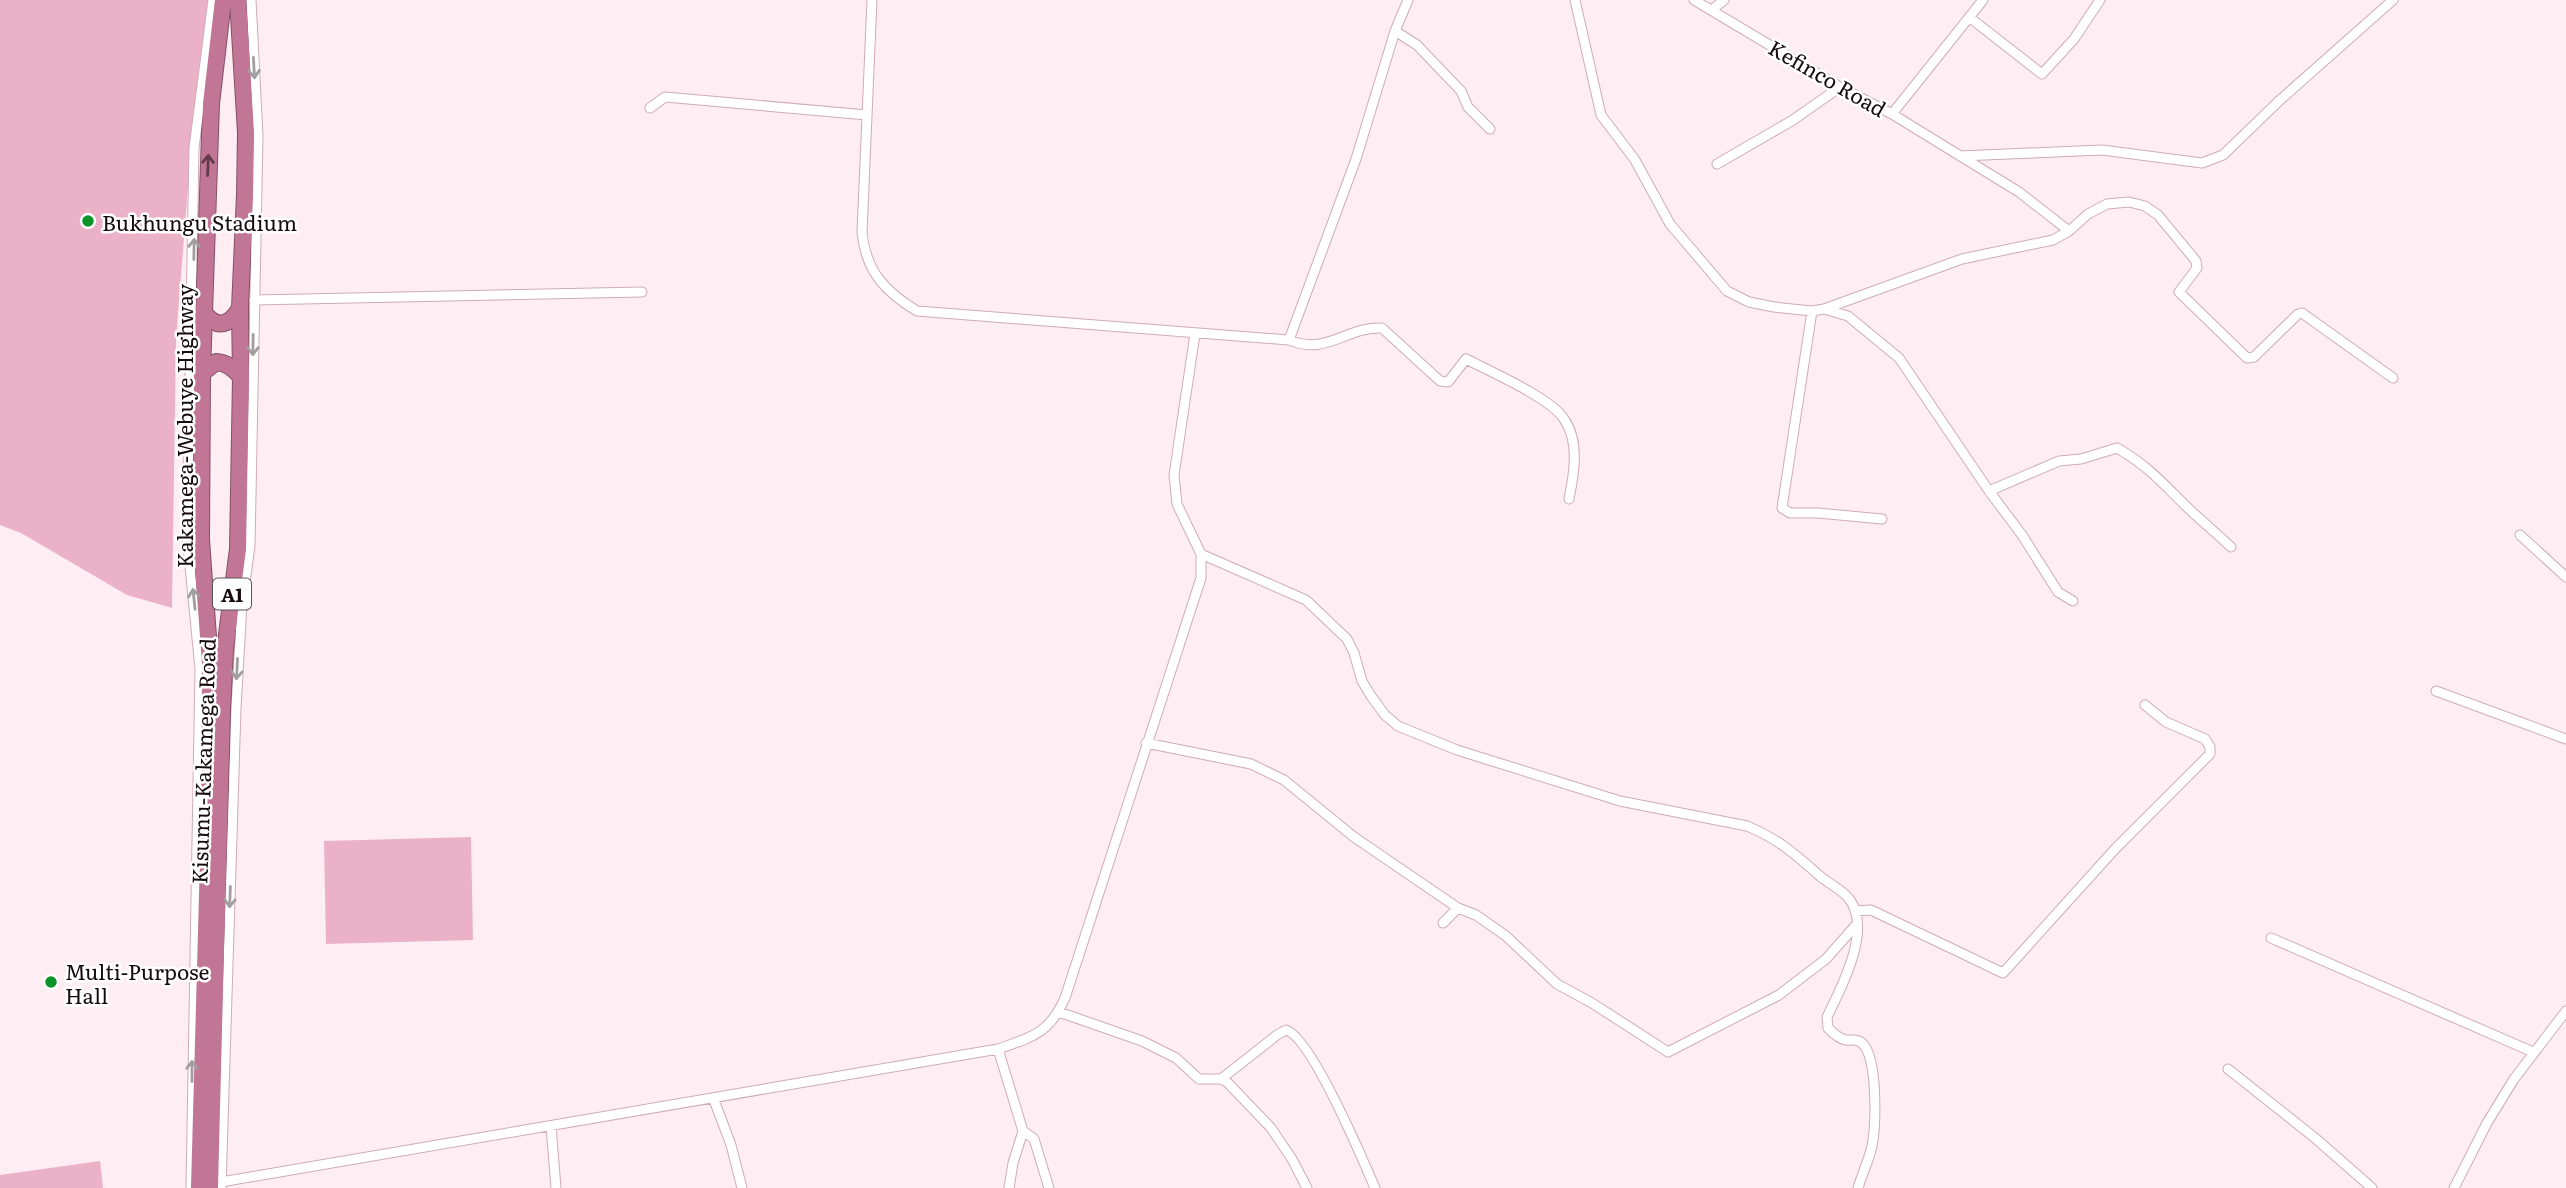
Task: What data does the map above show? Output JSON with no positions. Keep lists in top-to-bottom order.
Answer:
{
  "streets": {
    "highway": ["Kakamega-Webuye Highway", "A1", "Kisumu-Kakamega Road"],
    "street": ["Kefinco Road"]
  },
  "places": ["Bukhungu Stadium", "Multi-Purpose Hall"]
}
